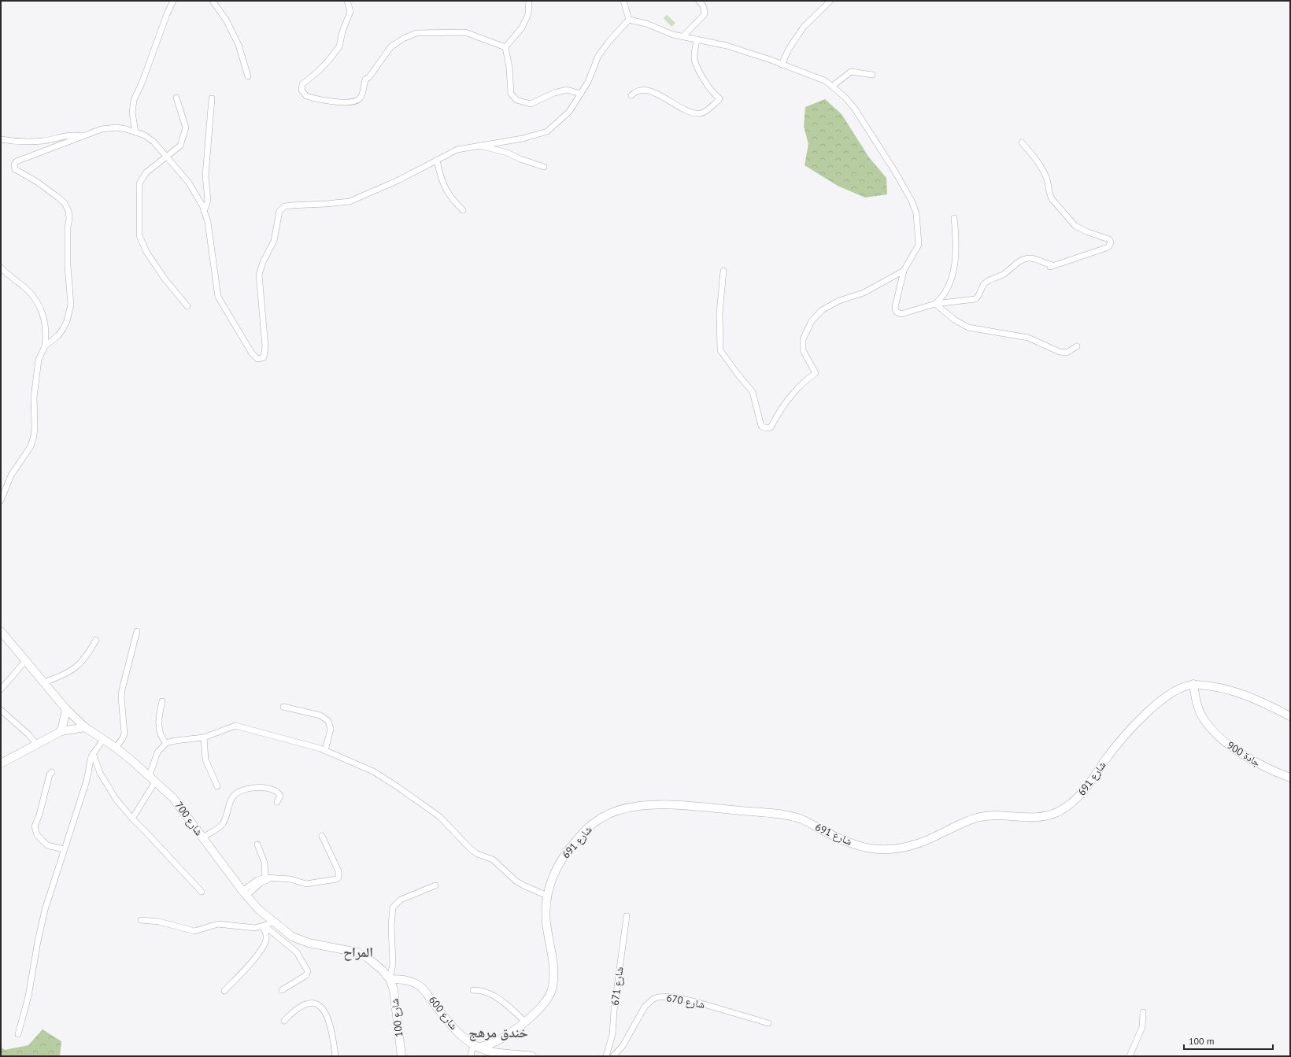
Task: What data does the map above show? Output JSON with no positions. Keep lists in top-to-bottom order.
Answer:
{
  "streets": {
    "main road": [
      "جادة 900",
      "شارع 691",
      "شارع 700",
      "شارع 600",
      "شارع 100"
    ],
    "street": ["شارع 671", "شارع 670"]
  },
  "crossings": [
    ["جادة 900", "شارع 691"],
    ["شارع 691", "شارع 600"],
    ["شارع 700", "شارع 600"],
    ["شارع 700", "شارع 100"],
    ["شارع 600", "شارع 100"]
  ],
  "districts": ["المراح", "خندق مرهج"],
  "scale_bar": "100 m"
}
